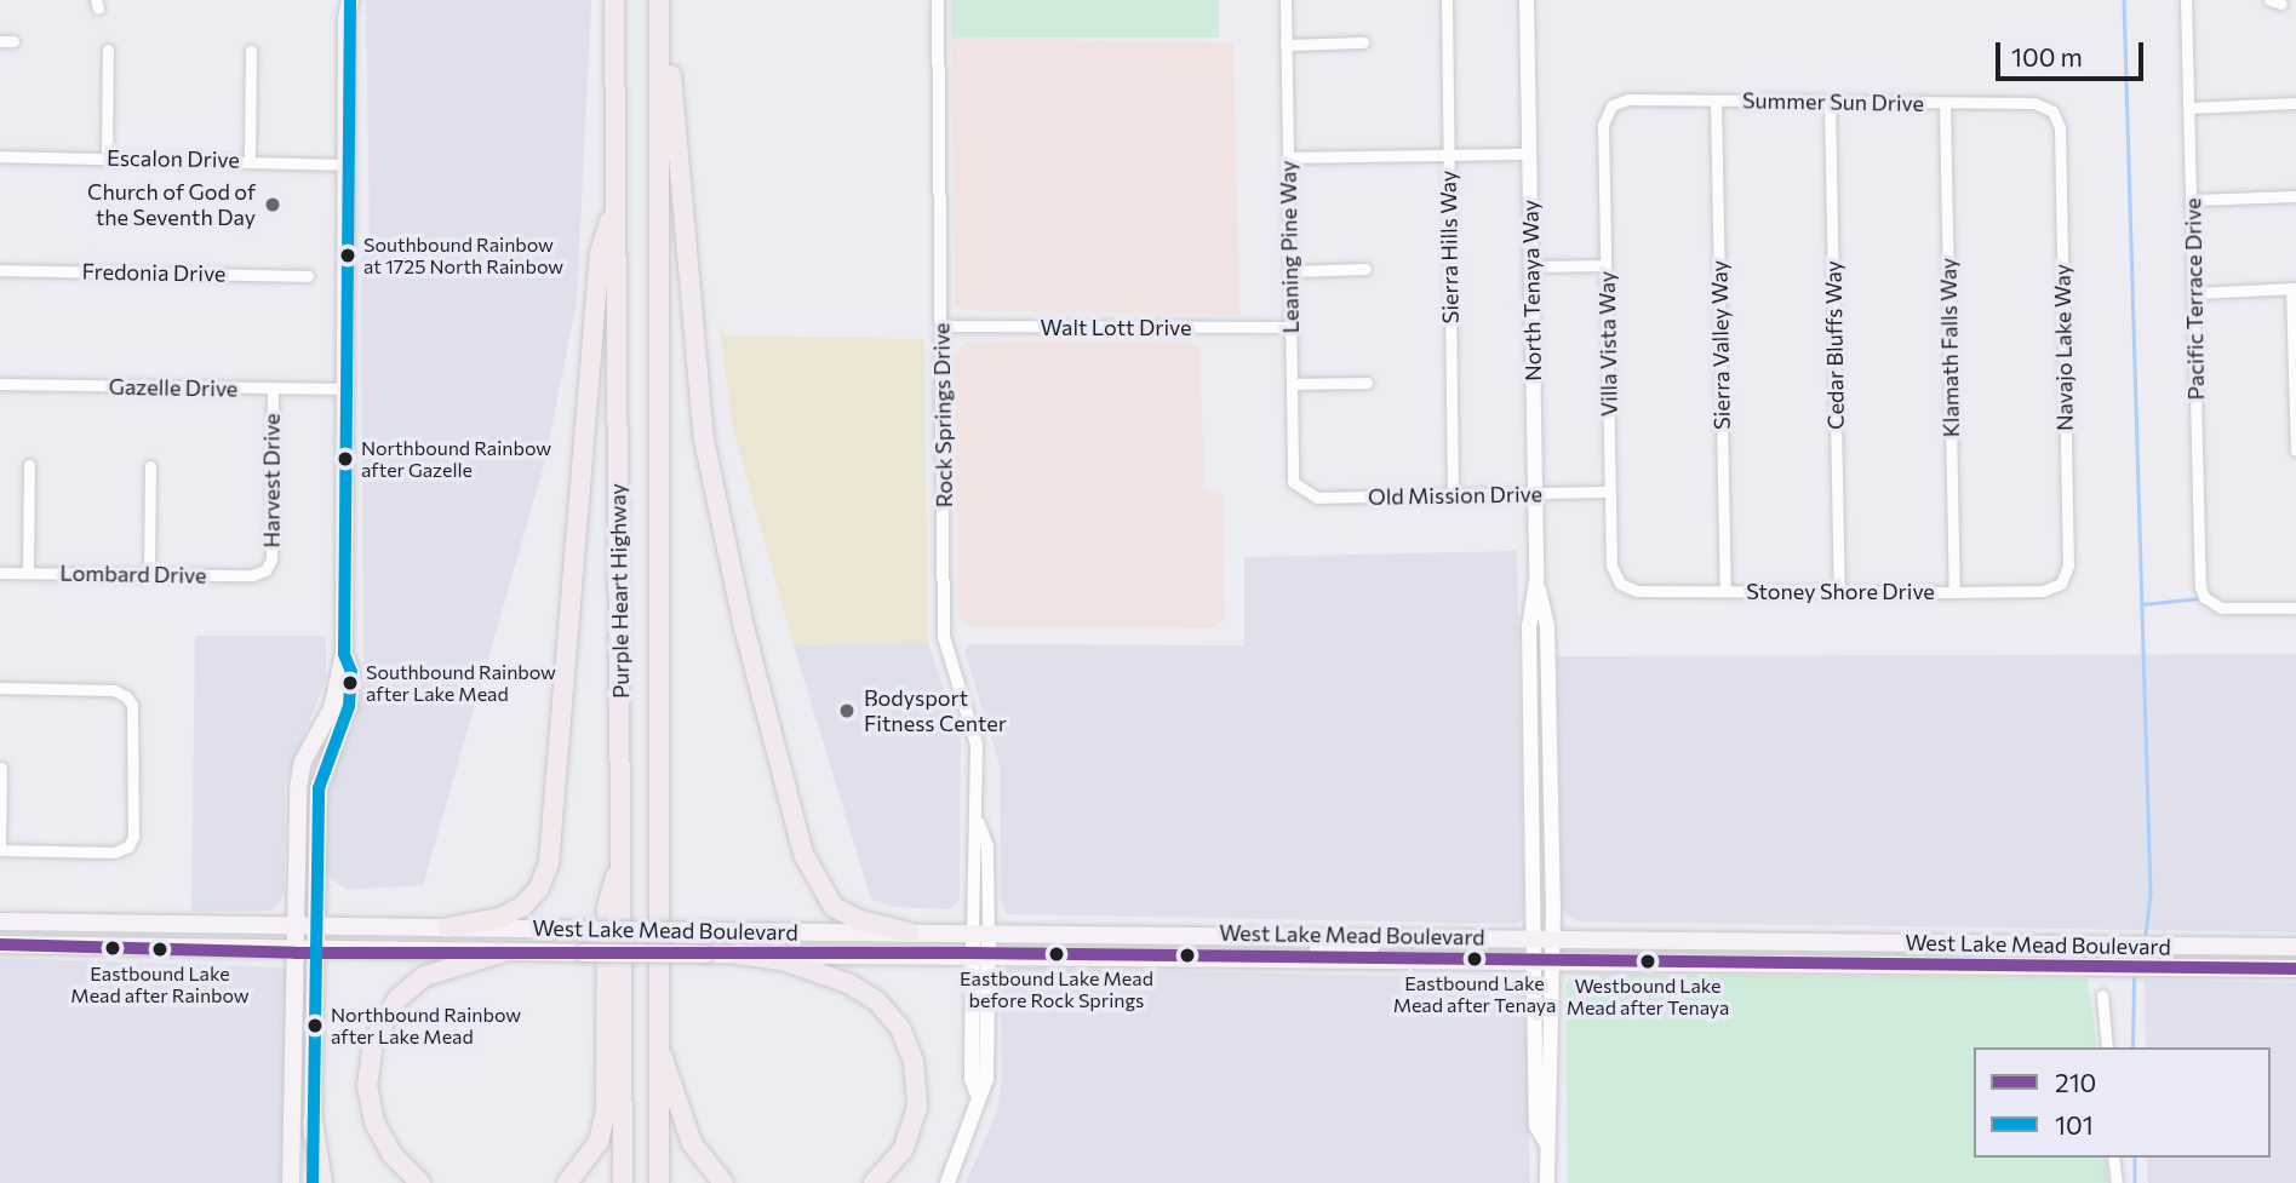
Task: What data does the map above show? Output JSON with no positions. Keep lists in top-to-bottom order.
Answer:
{
  "streets": {
    "highway": ["Purple Heart Highway"],
    "main road": ["North Tenaya Way", "Rock Springs Drive", "West Lake Mead Boulevard"],
    "street": [
      "Summer Sun Drive",
      "Escalon Drive",
      "Leaning Pine Way",
      "Sierra Hills Way",
      "Fredonia Drive",
      "Pacific Terrace Drive",
      "Walt Lott Drive",
      "Villa Vista Way",
      "Sierra Valley Way",
      "Cedar Bluffs Way",
      "Klamath Falls Way",
      "Navajo Lake Way",
      "Gazelle Drive",
      "Harvest Drive",
      "Old Mission Drive",
      "Lombard Drive",
      "Stoney Shore Drive"
    ]
  },
  "crossings": [
    ["Summer Sun Drive", "Villa Vista Way"],
    ["Summer Sun Drive", "Sierra Valley Way"],
    ["Summer Sun Drive", "Cedar Bluffs Way"],
    ["Summer Sun Drive", "Klamath Falls Way"],
    ["Summer Sun Drive", "Navajo Lake Way"],
    ["Leaning Pine Way", "Walt Lott Drive"],
    ["Leaning Pine Way", "Old Mission Drive"],
    ["Sierra Hills Way", "Old Mission Drive"],
    ["North Tenaya Way", "Old Mission Drive"],
    ["North Tenaya Way", "West Lake Mead Boulevard"],
    ["Walt Lott Drive", "Rock Springs Drive"],
    ["Villa Vista Way", "Old Mission Drive"],
    ["Villa Vista Way", "Stoney Shore Drive"],
    ["Sierra Valley Way", "Stoney Shore Drive"],
    ["Cedar Bluffs Way", "Stoney Shore Drive"],
    ["Klamath Falls Way", "Stoney Shore Drive"],
    ["Navajo Lake Way", "Stoney Shore Drive"],
    ["Gazelle Drive", "Harvest Drive"],
    ["Rock Springs Drive", "West Lake Mead Boulevard"],
    ["Harvest Drive", "Lombard Drive"]
  ],
  "places": [
    "Church of God of the Seventh Day",
    "Southbound Rainbow at 1725 North Rainbow",
    "Northbound Rainbow after Gazelle",
    "Southbound Rainbow after Lake Mead",
    "Bodysport Fitness Center",
    "Eastbound Lake Mead after Rainbow",
    "Eastbound Lake Mead before Rock Springs",
    "Eastbound Lake Mead after Tenaya",
    "Westbound Lake Mead after Tenaya",
    "Northbound Rainbow after Lake Mead"
  ],
  "lines": ["transit line 101", "transit line 210"],
  "legend": ["210", "101"],
  "scale_bar": "100 m"
}
